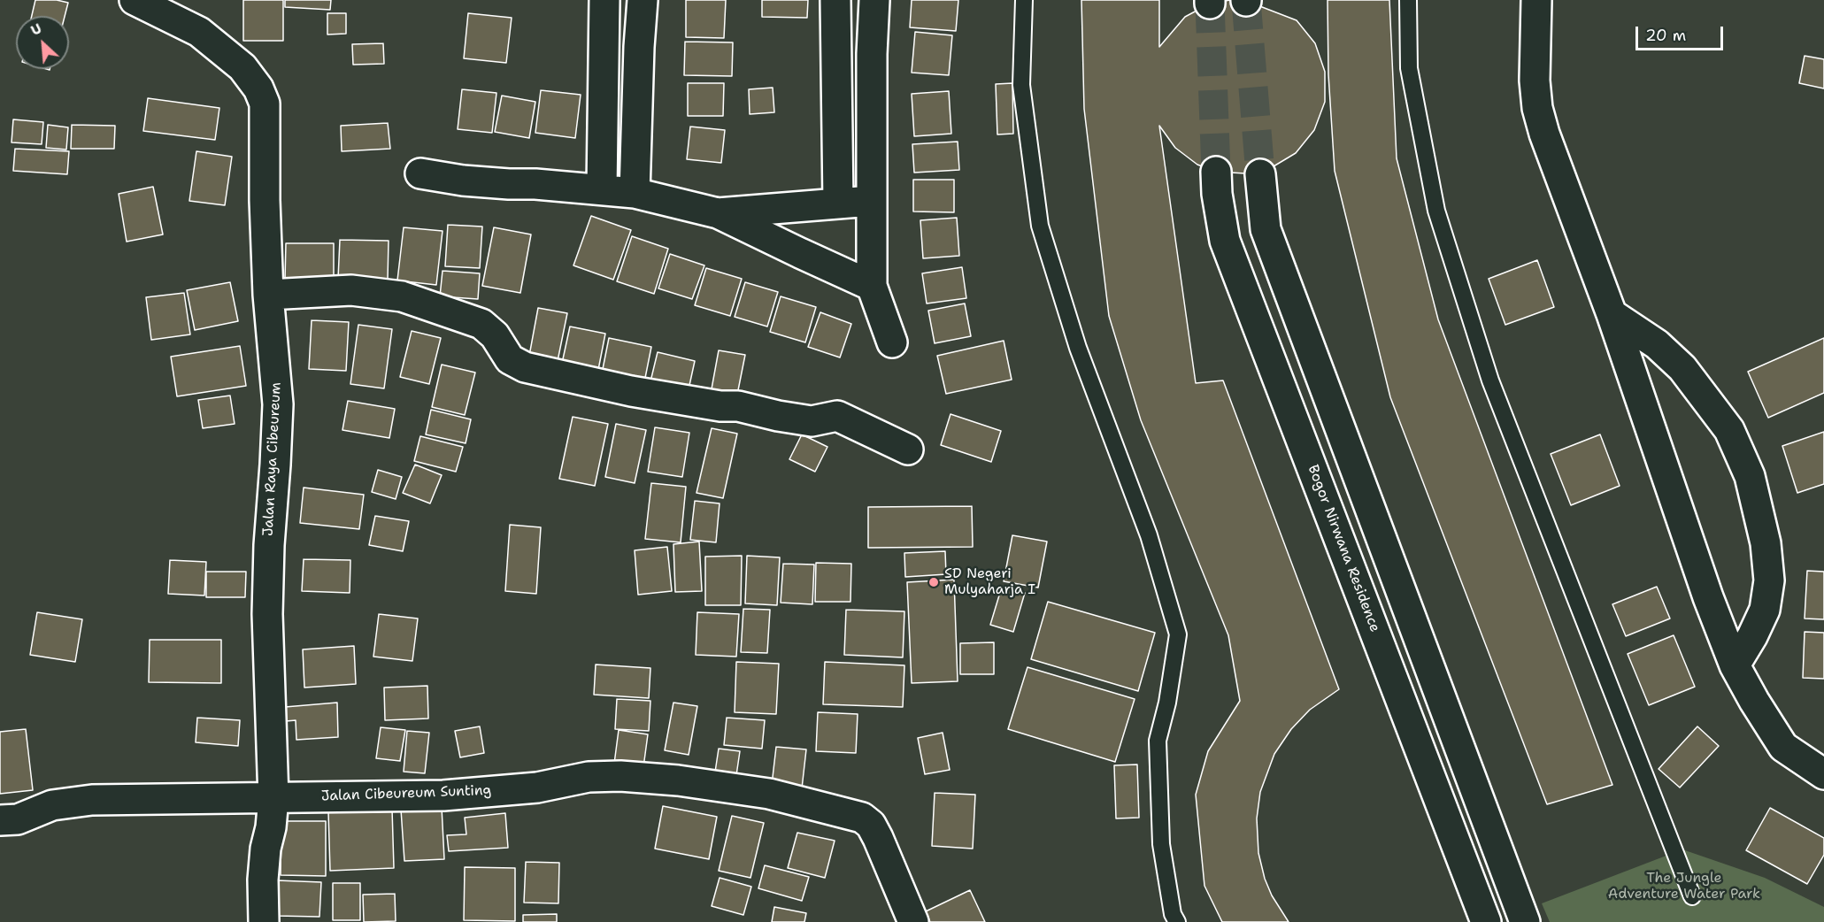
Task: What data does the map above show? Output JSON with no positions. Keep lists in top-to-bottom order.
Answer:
{
  "streets": {
    "street": ["Jalan Raya Cibeureum", "Bogor Nirwana Residence", "Jalan Cibeureum Sunting"]
  },
  "crossings": [
    ["Jalan Raya Cibeureum", "Jalan Cibeureum Sunting"]
  ],
  "parks": ["The Jungle Adventure Water Park"],
  "places": ["SD Negeri Mulyaharja I"],
  "scale_bar": "20 m",
  "north": "top left"
}
